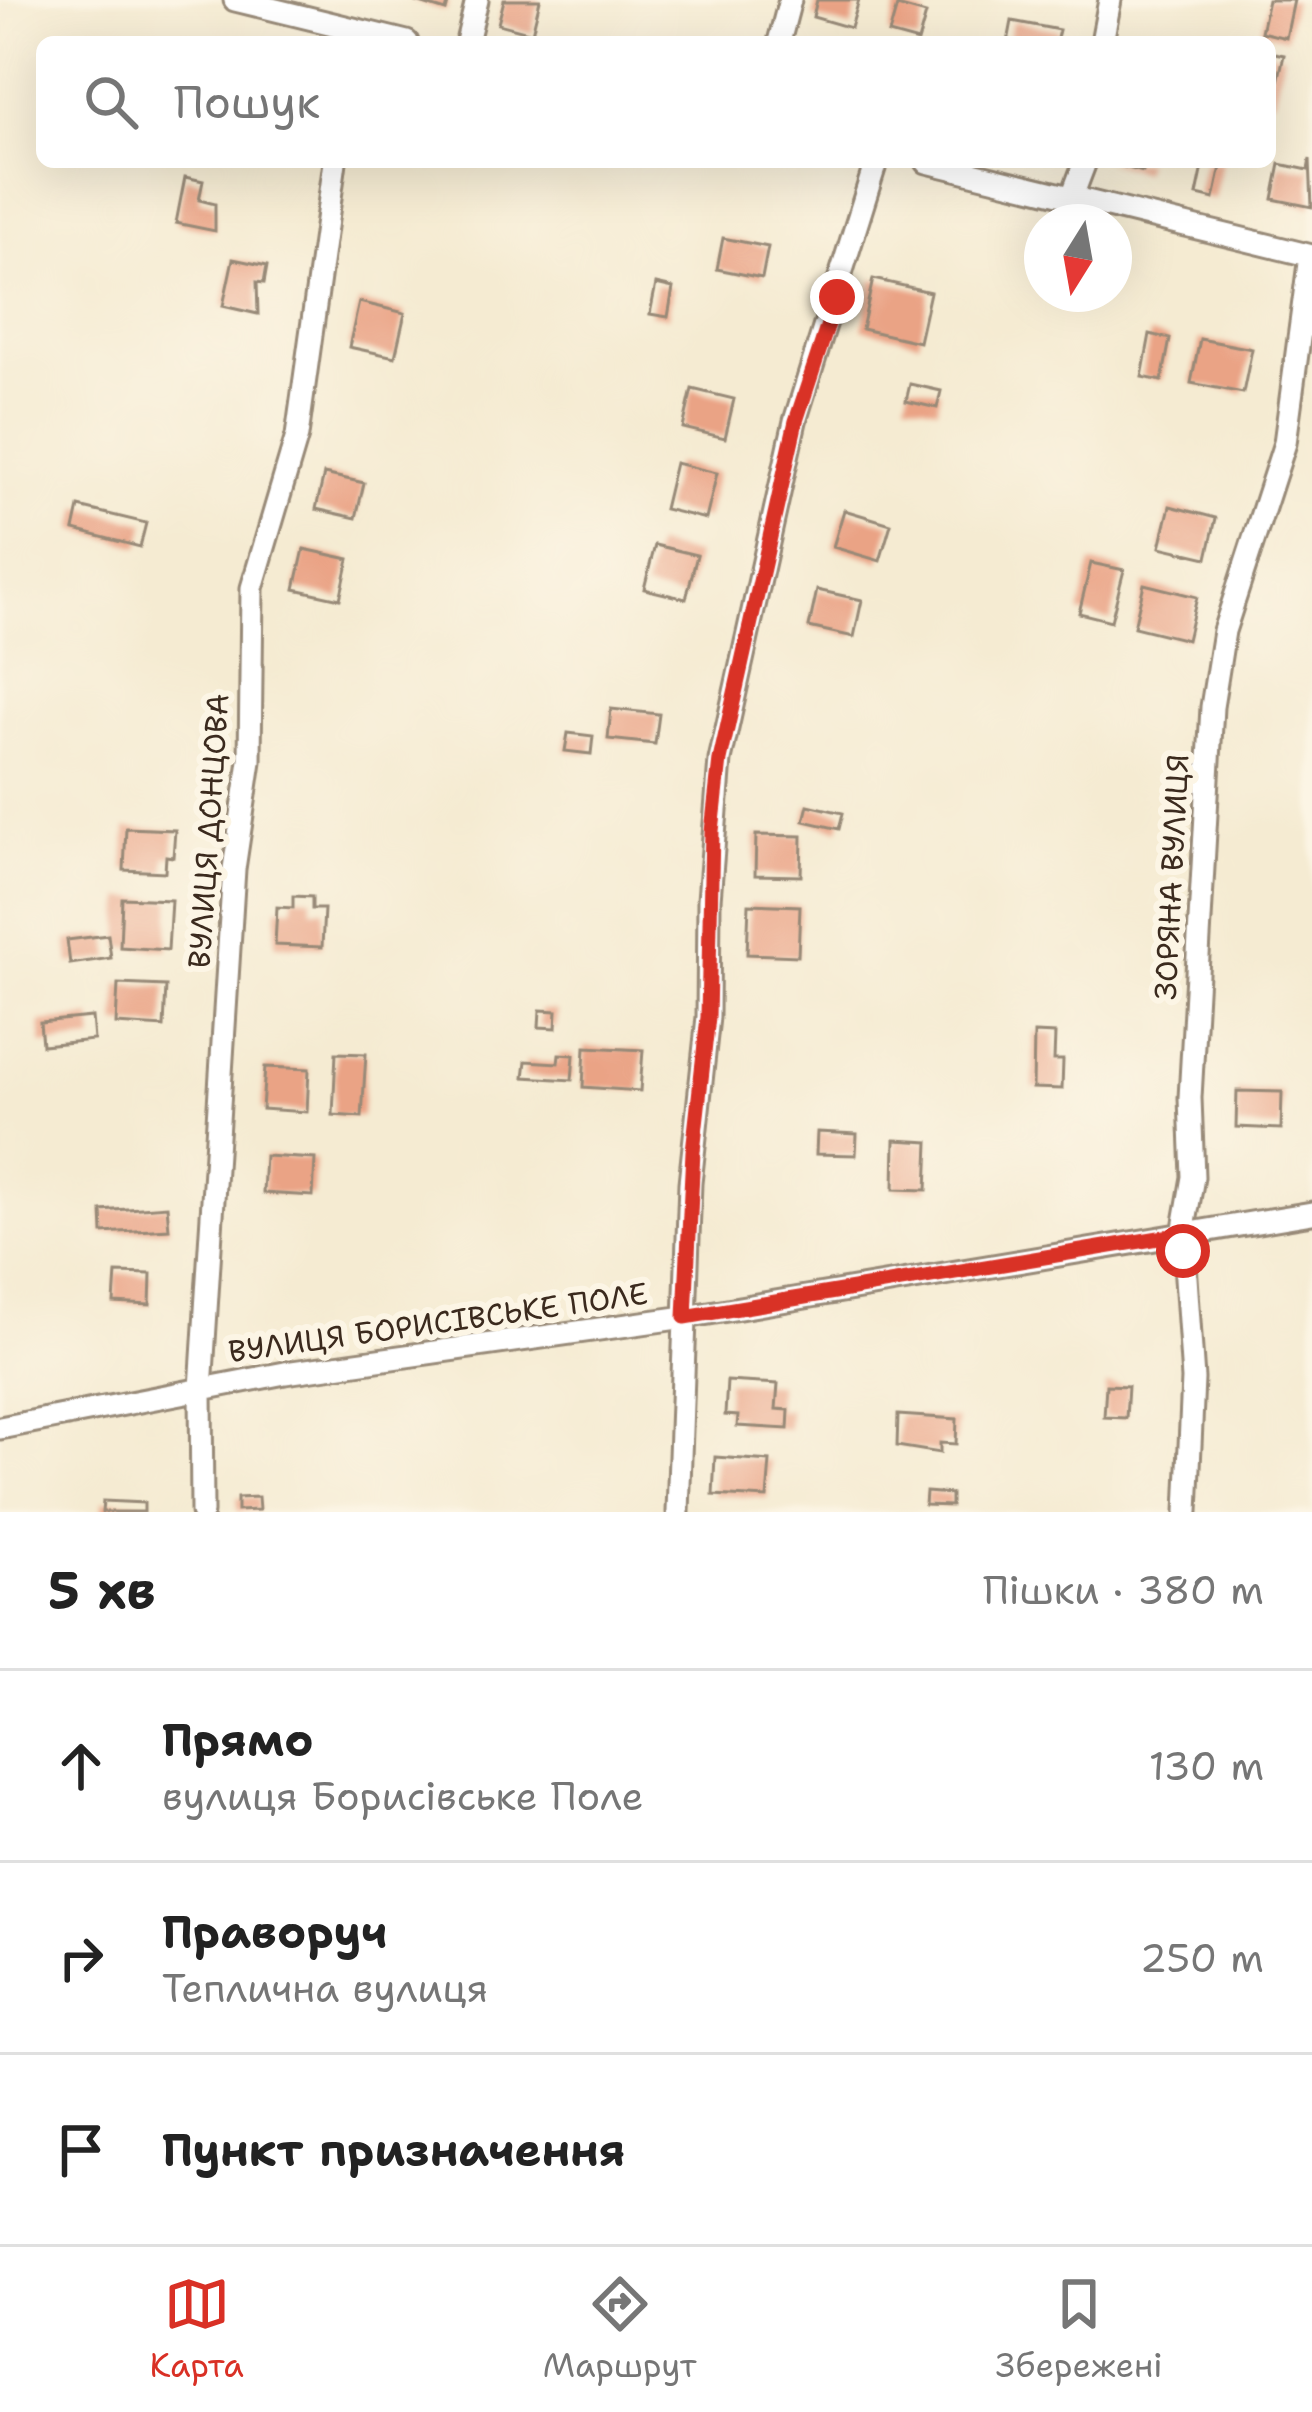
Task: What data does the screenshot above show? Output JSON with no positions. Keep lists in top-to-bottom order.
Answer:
{
  "streets": {
    "street": ["ВУЛИЦЯ ДОНЦОВА", "ЗОРЯНА ВУЛИЦЯ", "ВУЛИЦЯ БОРИСІВСЬКЕ ПОЛЕ"]
  },
  "crossings": [
    ["ВУЛИЦЯ ДОНЦОВА", "ВУЛИЦЯ БОРИСІВСЬКЕ ПОЛЕ"],
    ["ЗОРЯНА ВУЛИЦЯ", "ВУЛИЦЯ БОРИСІВСЬКЕ ПОЛЕ"]
  ],
  "north": "bottom",
  "page": {
    "search": "Пошук",
    "heading": ["5 хв", "Пішки · 380 m"],
    "list": [
      ["Прямо", "вулиця Борисівське Поле", "130 m"],
      ["Праворуч", "Теплична вулиця", "250 m"],
      "Пункт призначення"
    ],
    "nav": ["Карта", "Маршрут", "Збережені"]
  }
}
